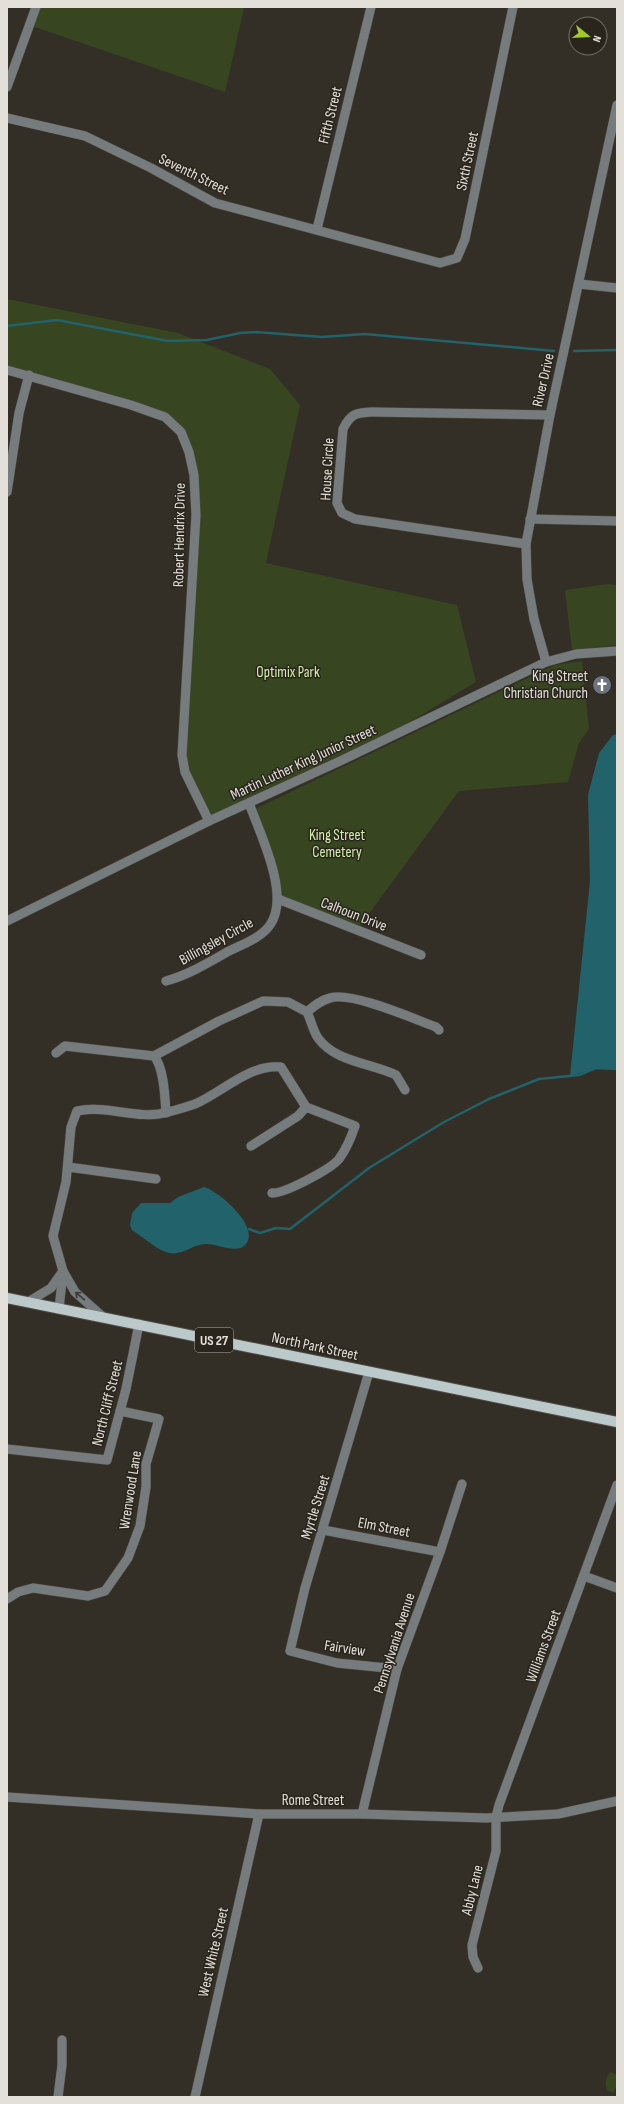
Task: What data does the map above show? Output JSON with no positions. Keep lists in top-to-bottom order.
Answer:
{
  "streets": {
    "main road": ["US 27", "North Park Street"],
    "street": [
      "Fifth Street",
      "Sixth Street",
      "Seventh Street",
      "River Drive",
      "House Circle",
      "Robert Hendrix Drive",
      "Martin Luther King Junior Street",
      "Calhoun Drive",
      "Billingsley Circle",
      "North Cliff Street",
      "Wrenwood Lane",
      "Myrtle Street",
      "Elm Street",
      "Pennsylvania Avenue",
      "Williams Street",
      "Fairview",
      "Rome Street",
      "Abby Lane",
      "West White Street"
    ]
  },
  "crossings": [
    ["Fifth Street", "Seventh Street"],
    ["Sixth Street", "Seventh Street"],
    ["River Drive", "House Circle"],
    ["River Drive", "Martin Luther King Junior Street"],
    ["Robert Hendrix Drive", "Martin Luther King Junior Street"],
    ["Martin Luther King Junior Street", "Billingsley Circle"],
    ["Calhoun Drive", "Billingsley Circle"],
    ["North Park Street", "North Cliff Street"],
    ["North Park Street", "Myrtle Street"],
    ["North Cliff Street", "Wrenwood Lane"],
    ["Myrtle Street", "Elm Street"],
    ["Myrtle Street", "Fairview"],
    ["Elm Street", "Pennsylvania Avenue"],
    ["Pennsylvania Avenue", "Fairview"],
    ["Pennsylvania Avenue", "Rome Street"],
    ["Williams Street", "Rome Street"],
    ["Williams Street", "Abby Lane"],
    ["Rome Street", "Abby Lane"],
    ["Rome Street", "West White Street"]
  ],
  "parks": ["Optimix Park", "King Street Cemetery"],
  "places": {
    "church": ["King Street Christian Church"]
  },
  "north": "right"
}
